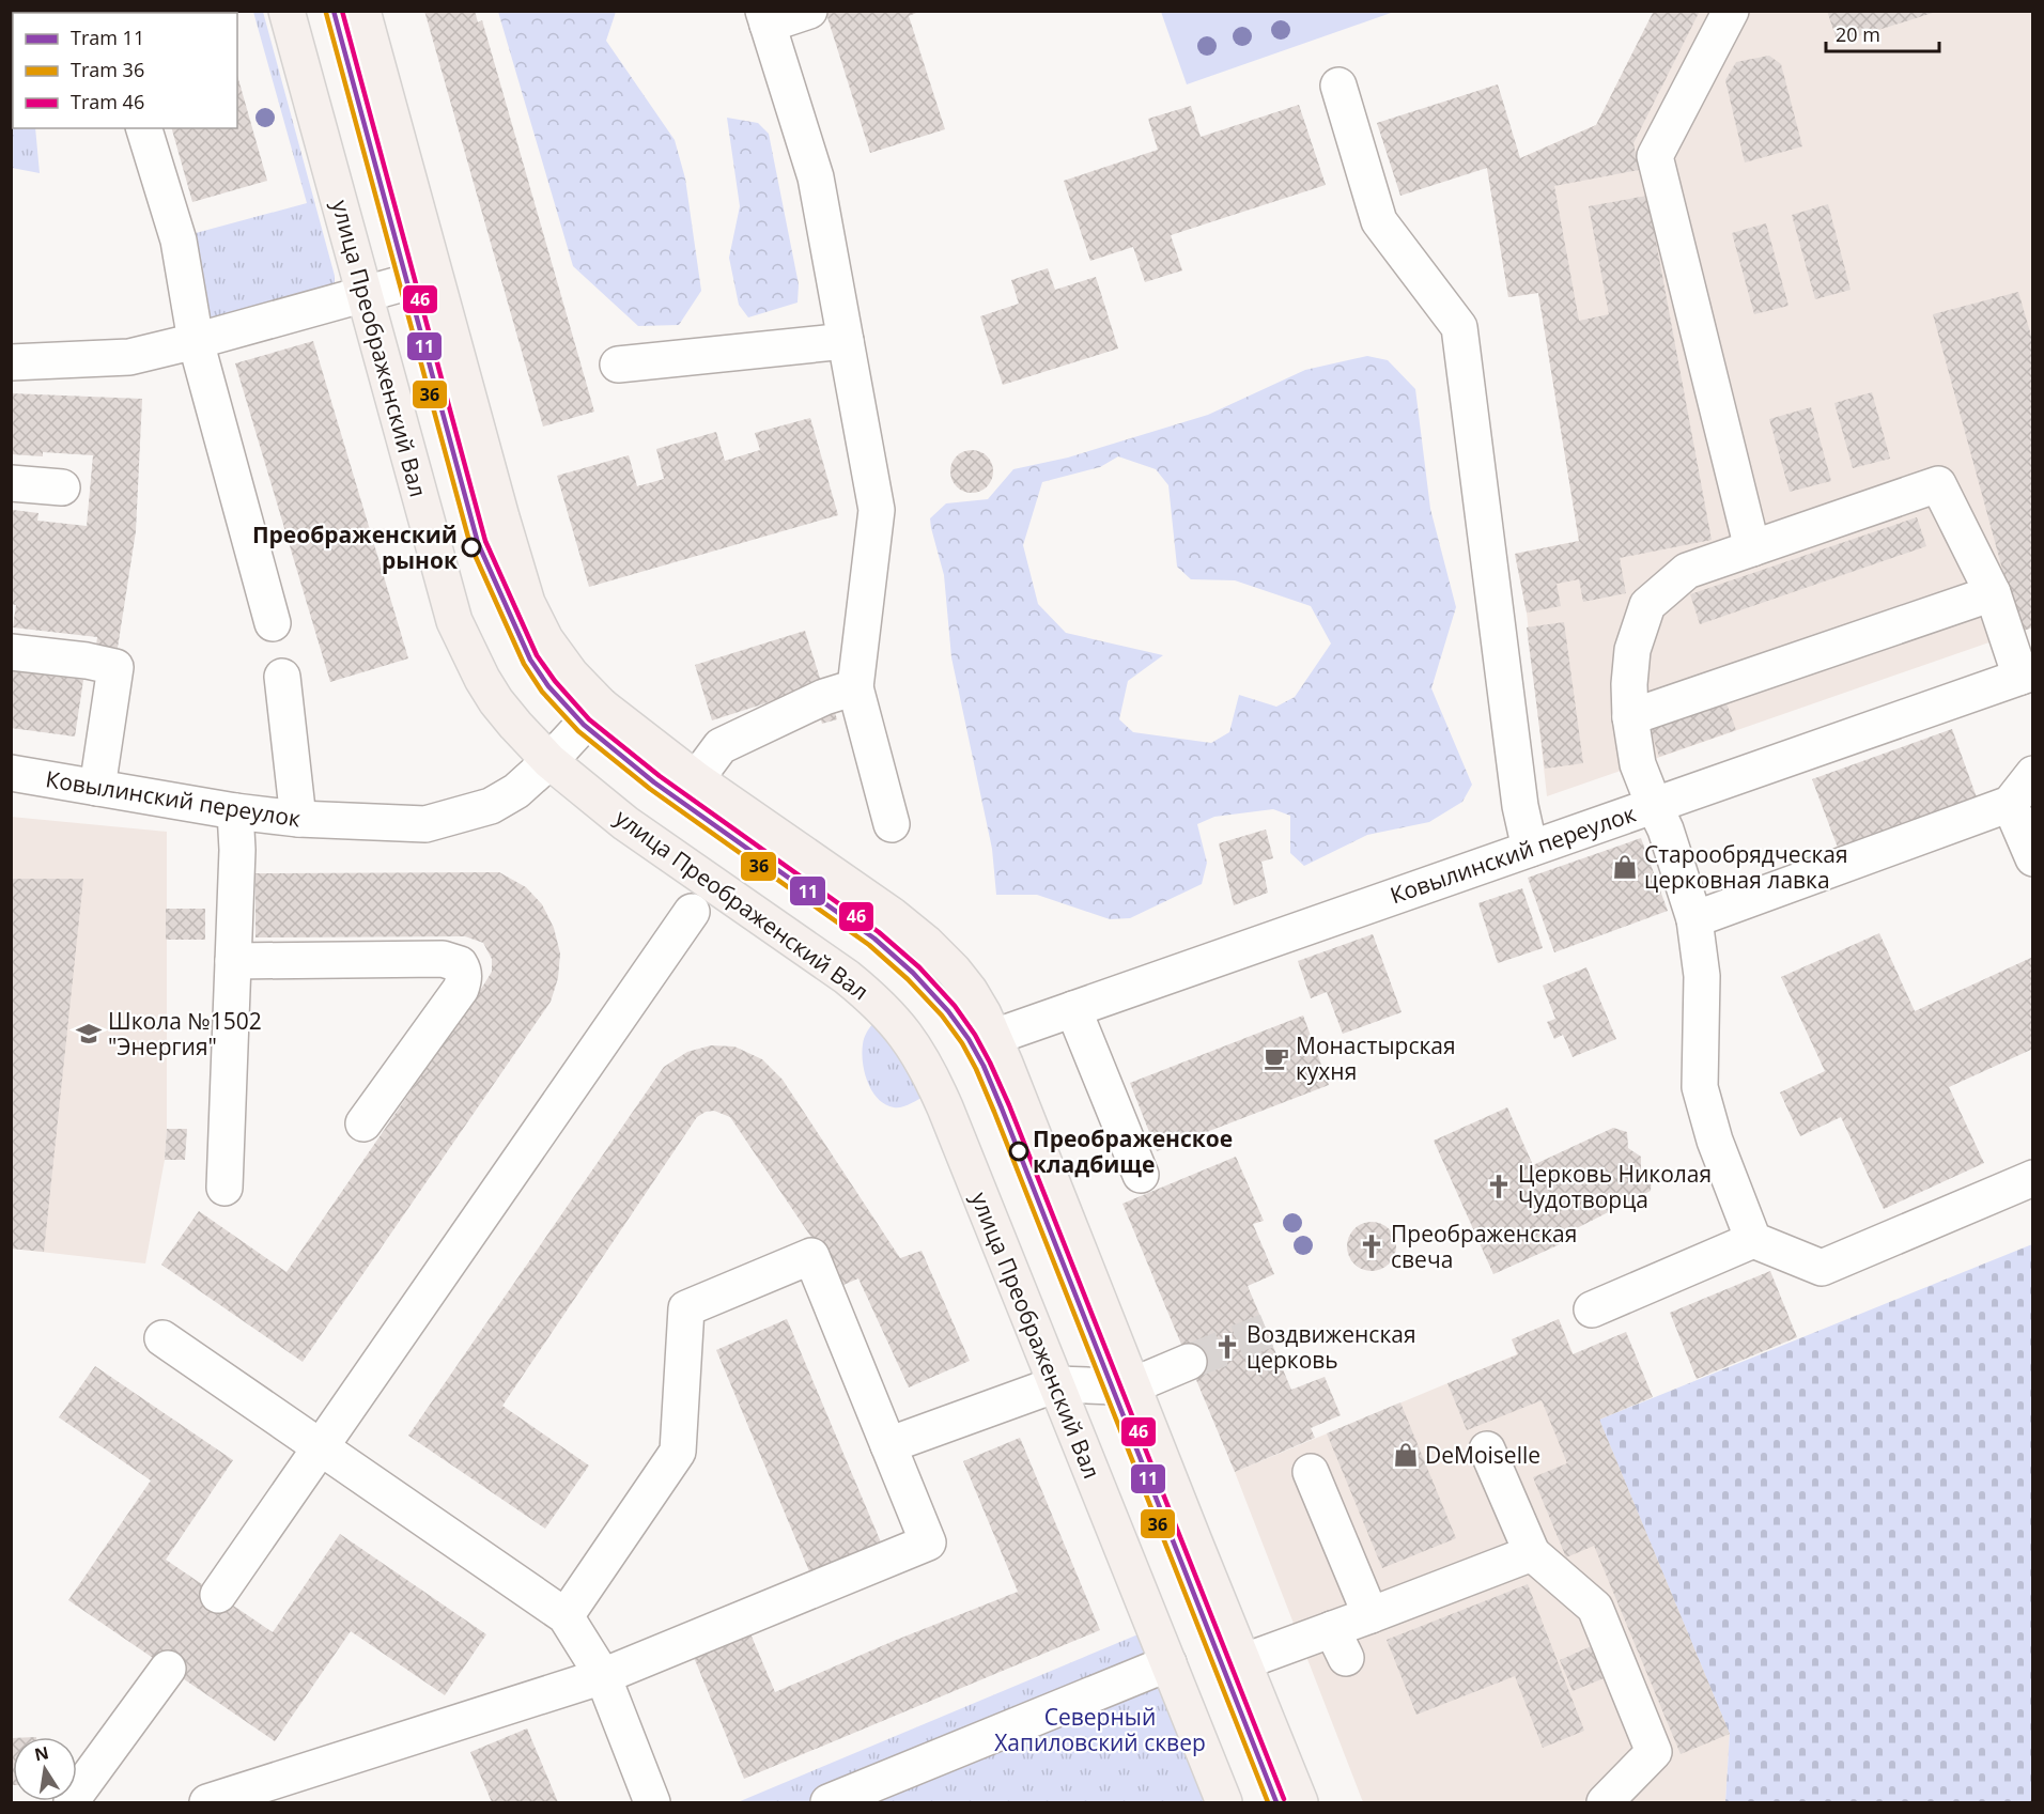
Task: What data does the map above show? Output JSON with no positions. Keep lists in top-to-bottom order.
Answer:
{
  "streets": {
    "main road": ["улица Преображенский Вал"],
    "street": ["Ковылинский переулок"]
  },
  "crossings": [
    ["улица Преображенский Вал", "Ковылинский переулок"]
  ],
  "parks": ["Северный Хапиловский сквер"],
  "places": {
    "other": ["Преображенский рынок", "Преображенское кладбище"],
    "shop": ["Старообрядческая церковная лавка", "DeMoiselle"],
    "school or university": ["Школа №1502 \"Энергия\""],
    "cafe": ["Монастырская кухня"],
    "church": ["Церковь Николая Чудотворца", "Преображенская свеча", "Воздвиженская церковь"]
  },
  "lines": ["tram line 11", "tram line 46", "tram line 36"],
  "legend": ["Tram 11", "Tram 36", "Tram 46"],
  "scale_bar": "20 m",
  "north": "top"
}
